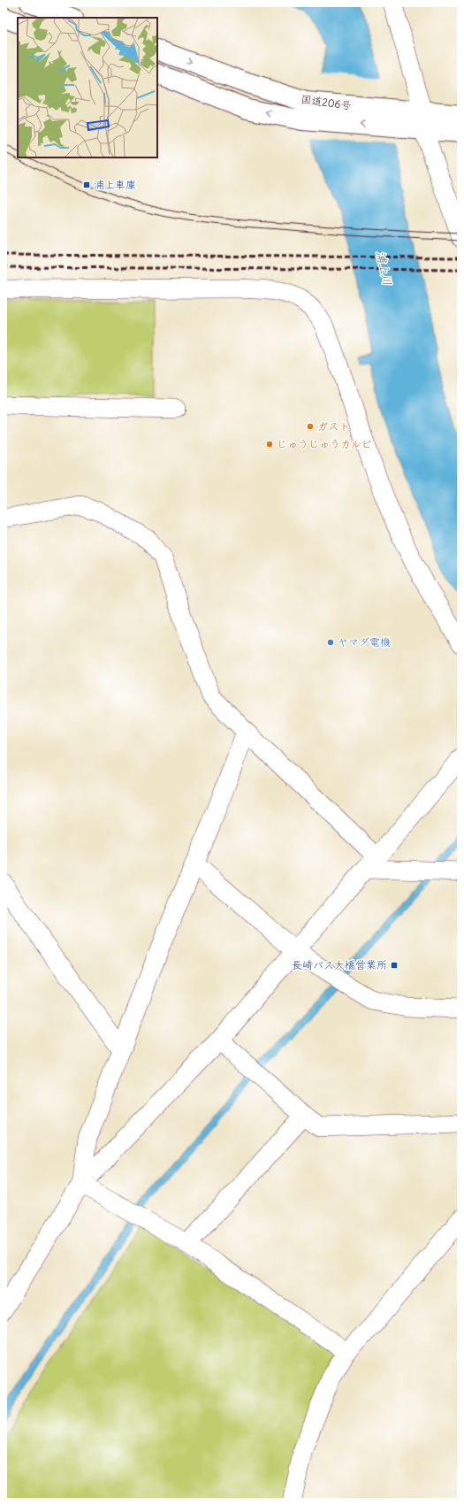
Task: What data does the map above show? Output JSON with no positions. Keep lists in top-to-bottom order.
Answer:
{
  "streets": {
    "highway": ["国道206号"]
  },
  "water": ["浦上川"],
  "places": {
    "transit": ["浦上車庫", "長崎バス大橋営業所"],
    "other": ["ガスト", "じゅうじゅうカルビ", "ヤマダ電機"]
  }
}
